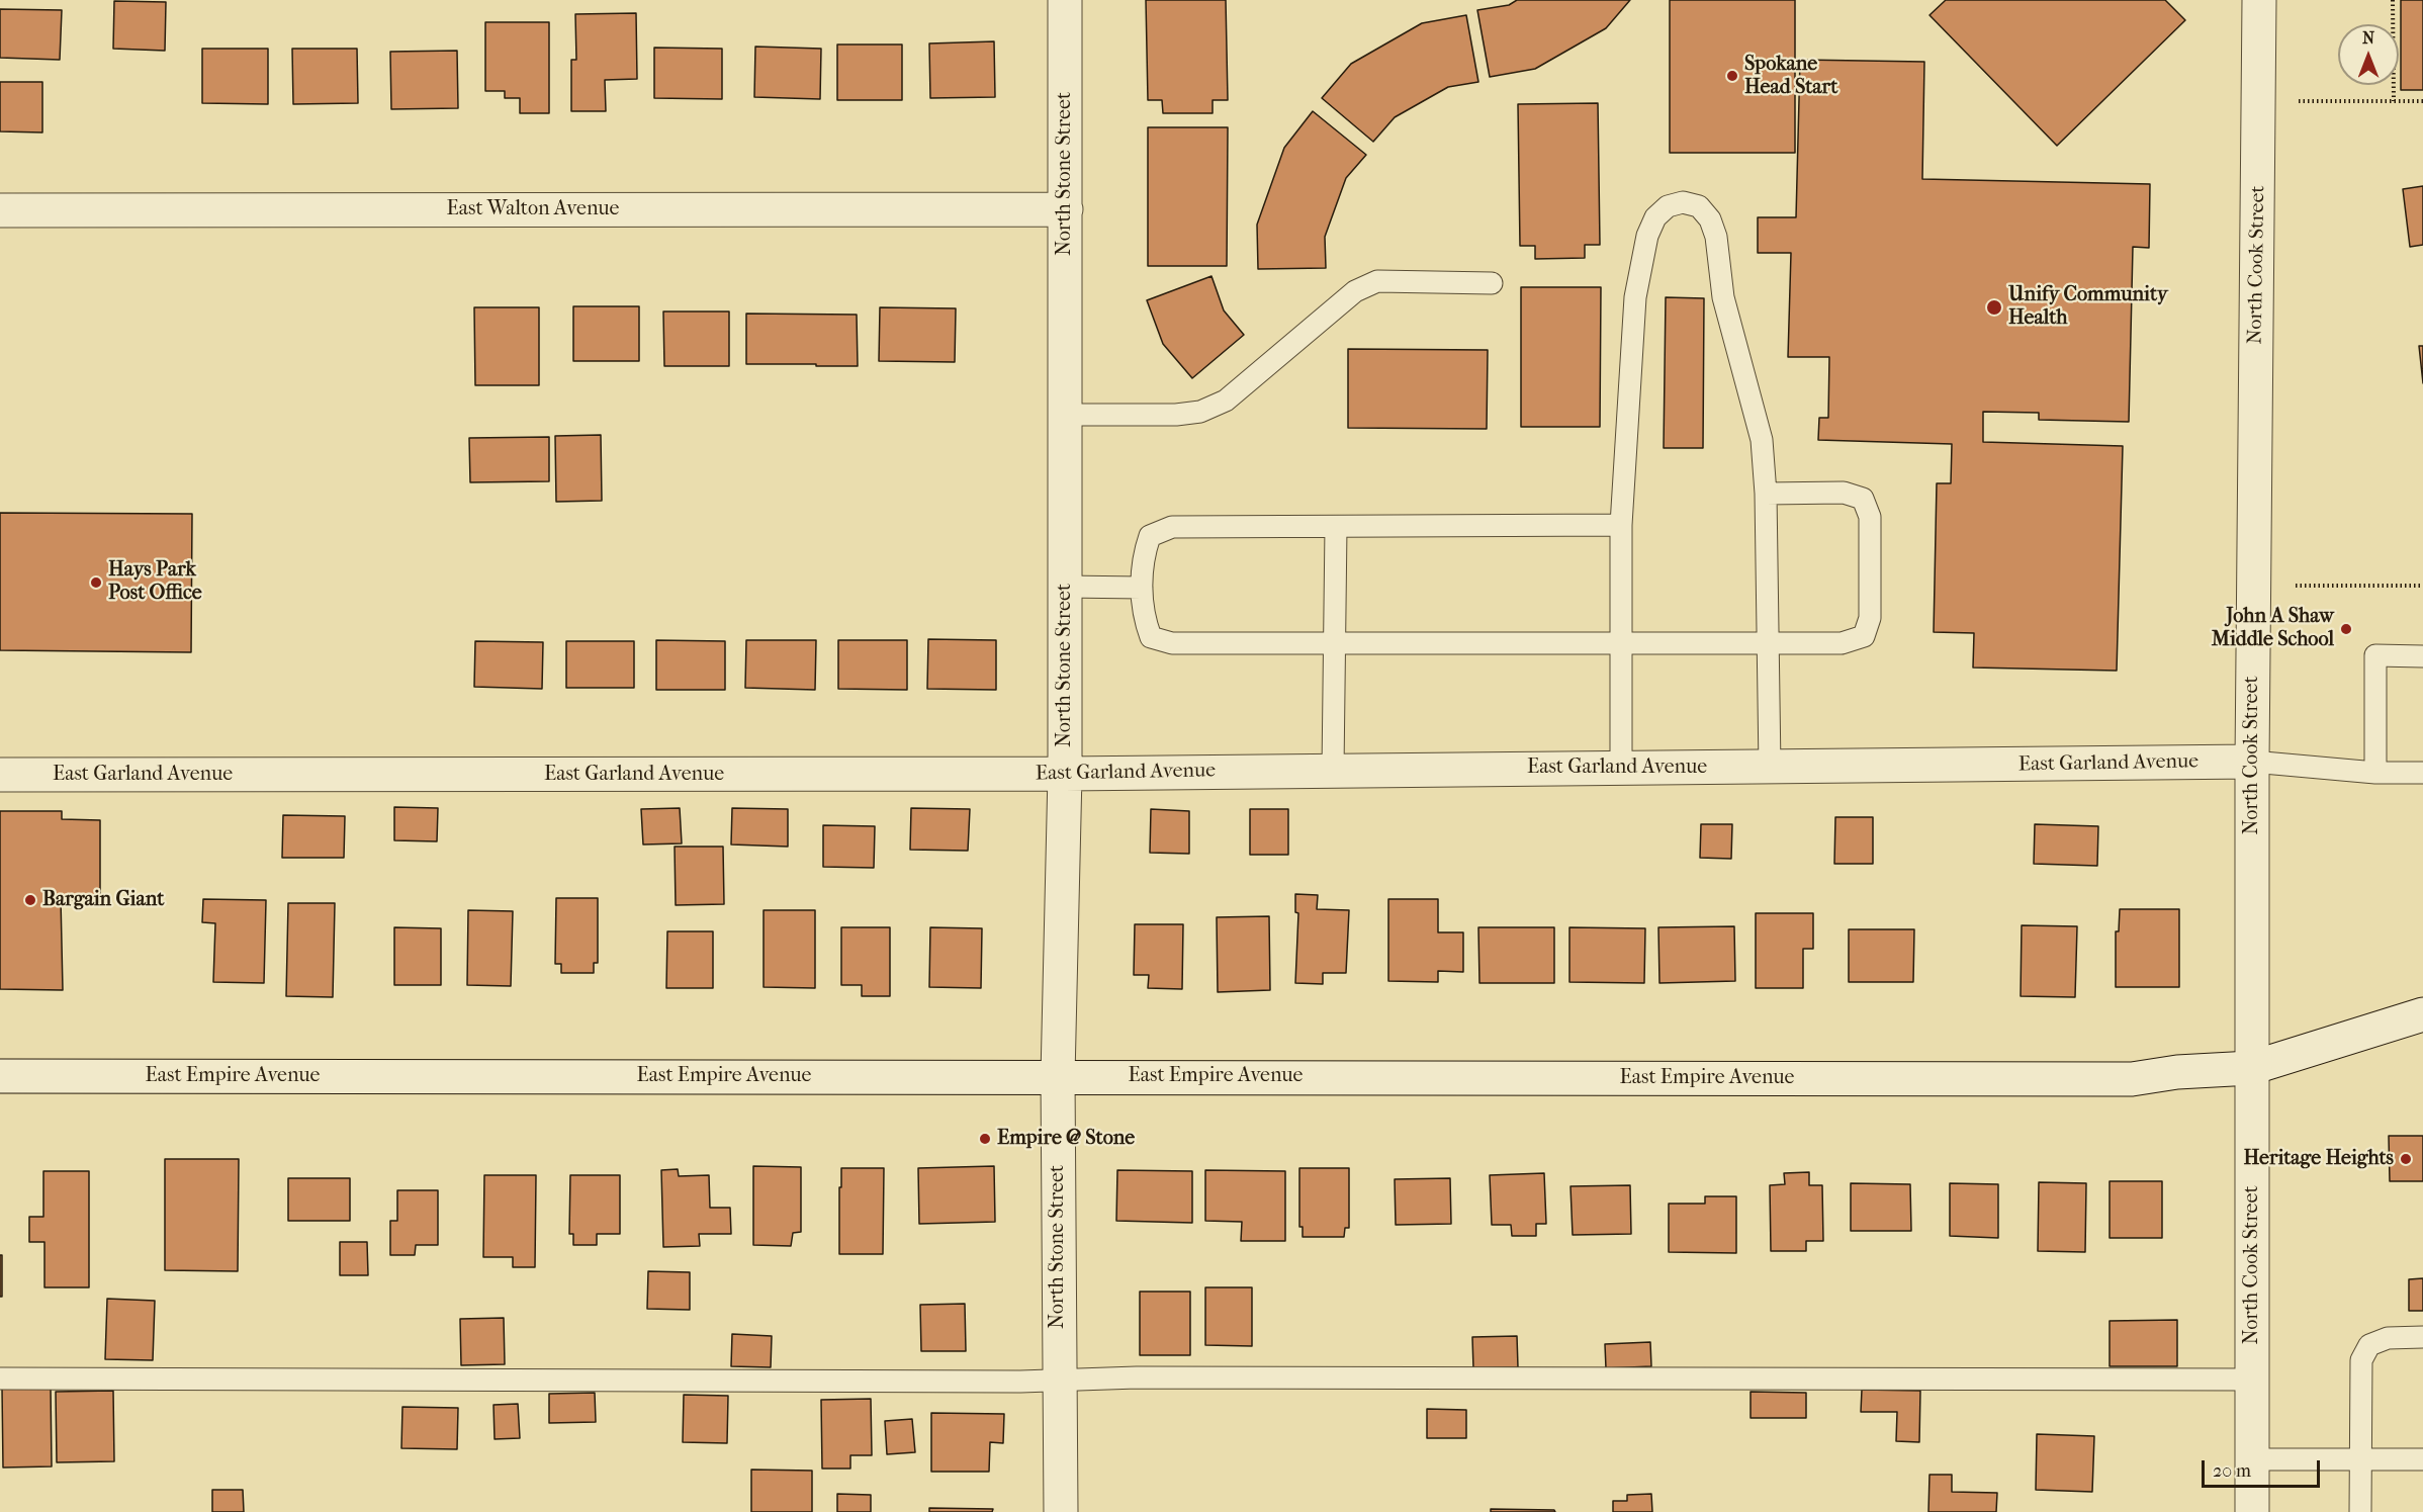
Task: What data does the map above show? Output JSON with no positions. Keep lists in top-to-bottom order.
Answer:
{
  "streets": {
    "street": [
      "North Stone Street",
      "East Walton Avenue",
      "North Cook Street",
      "East Garland Avenue",
      "East Empire Avenue"
    ]
  },
  "crossings": [
    ["North Stone Street", "East Walton Avenue"],
    ["North Stone Street", "East Garland Avenue"],
    ["North Stone Street", "East Empire Avenue"],
    ["North Cook Street", "East Garland Avenue"],
    ["North Cook Street", "East Empire Avenue"]
  ],
  "places": [
    "Spokane Head Start",
    "Unify Community Health",
    "Hays Park Post Office",
    "John A Shaw Middle School",
    "Bargain Giant",
    "Empire @ Stone",
    "Heritage Heights"
  ],
  "scale_bar": "20 m",
  "north": "top"
}
